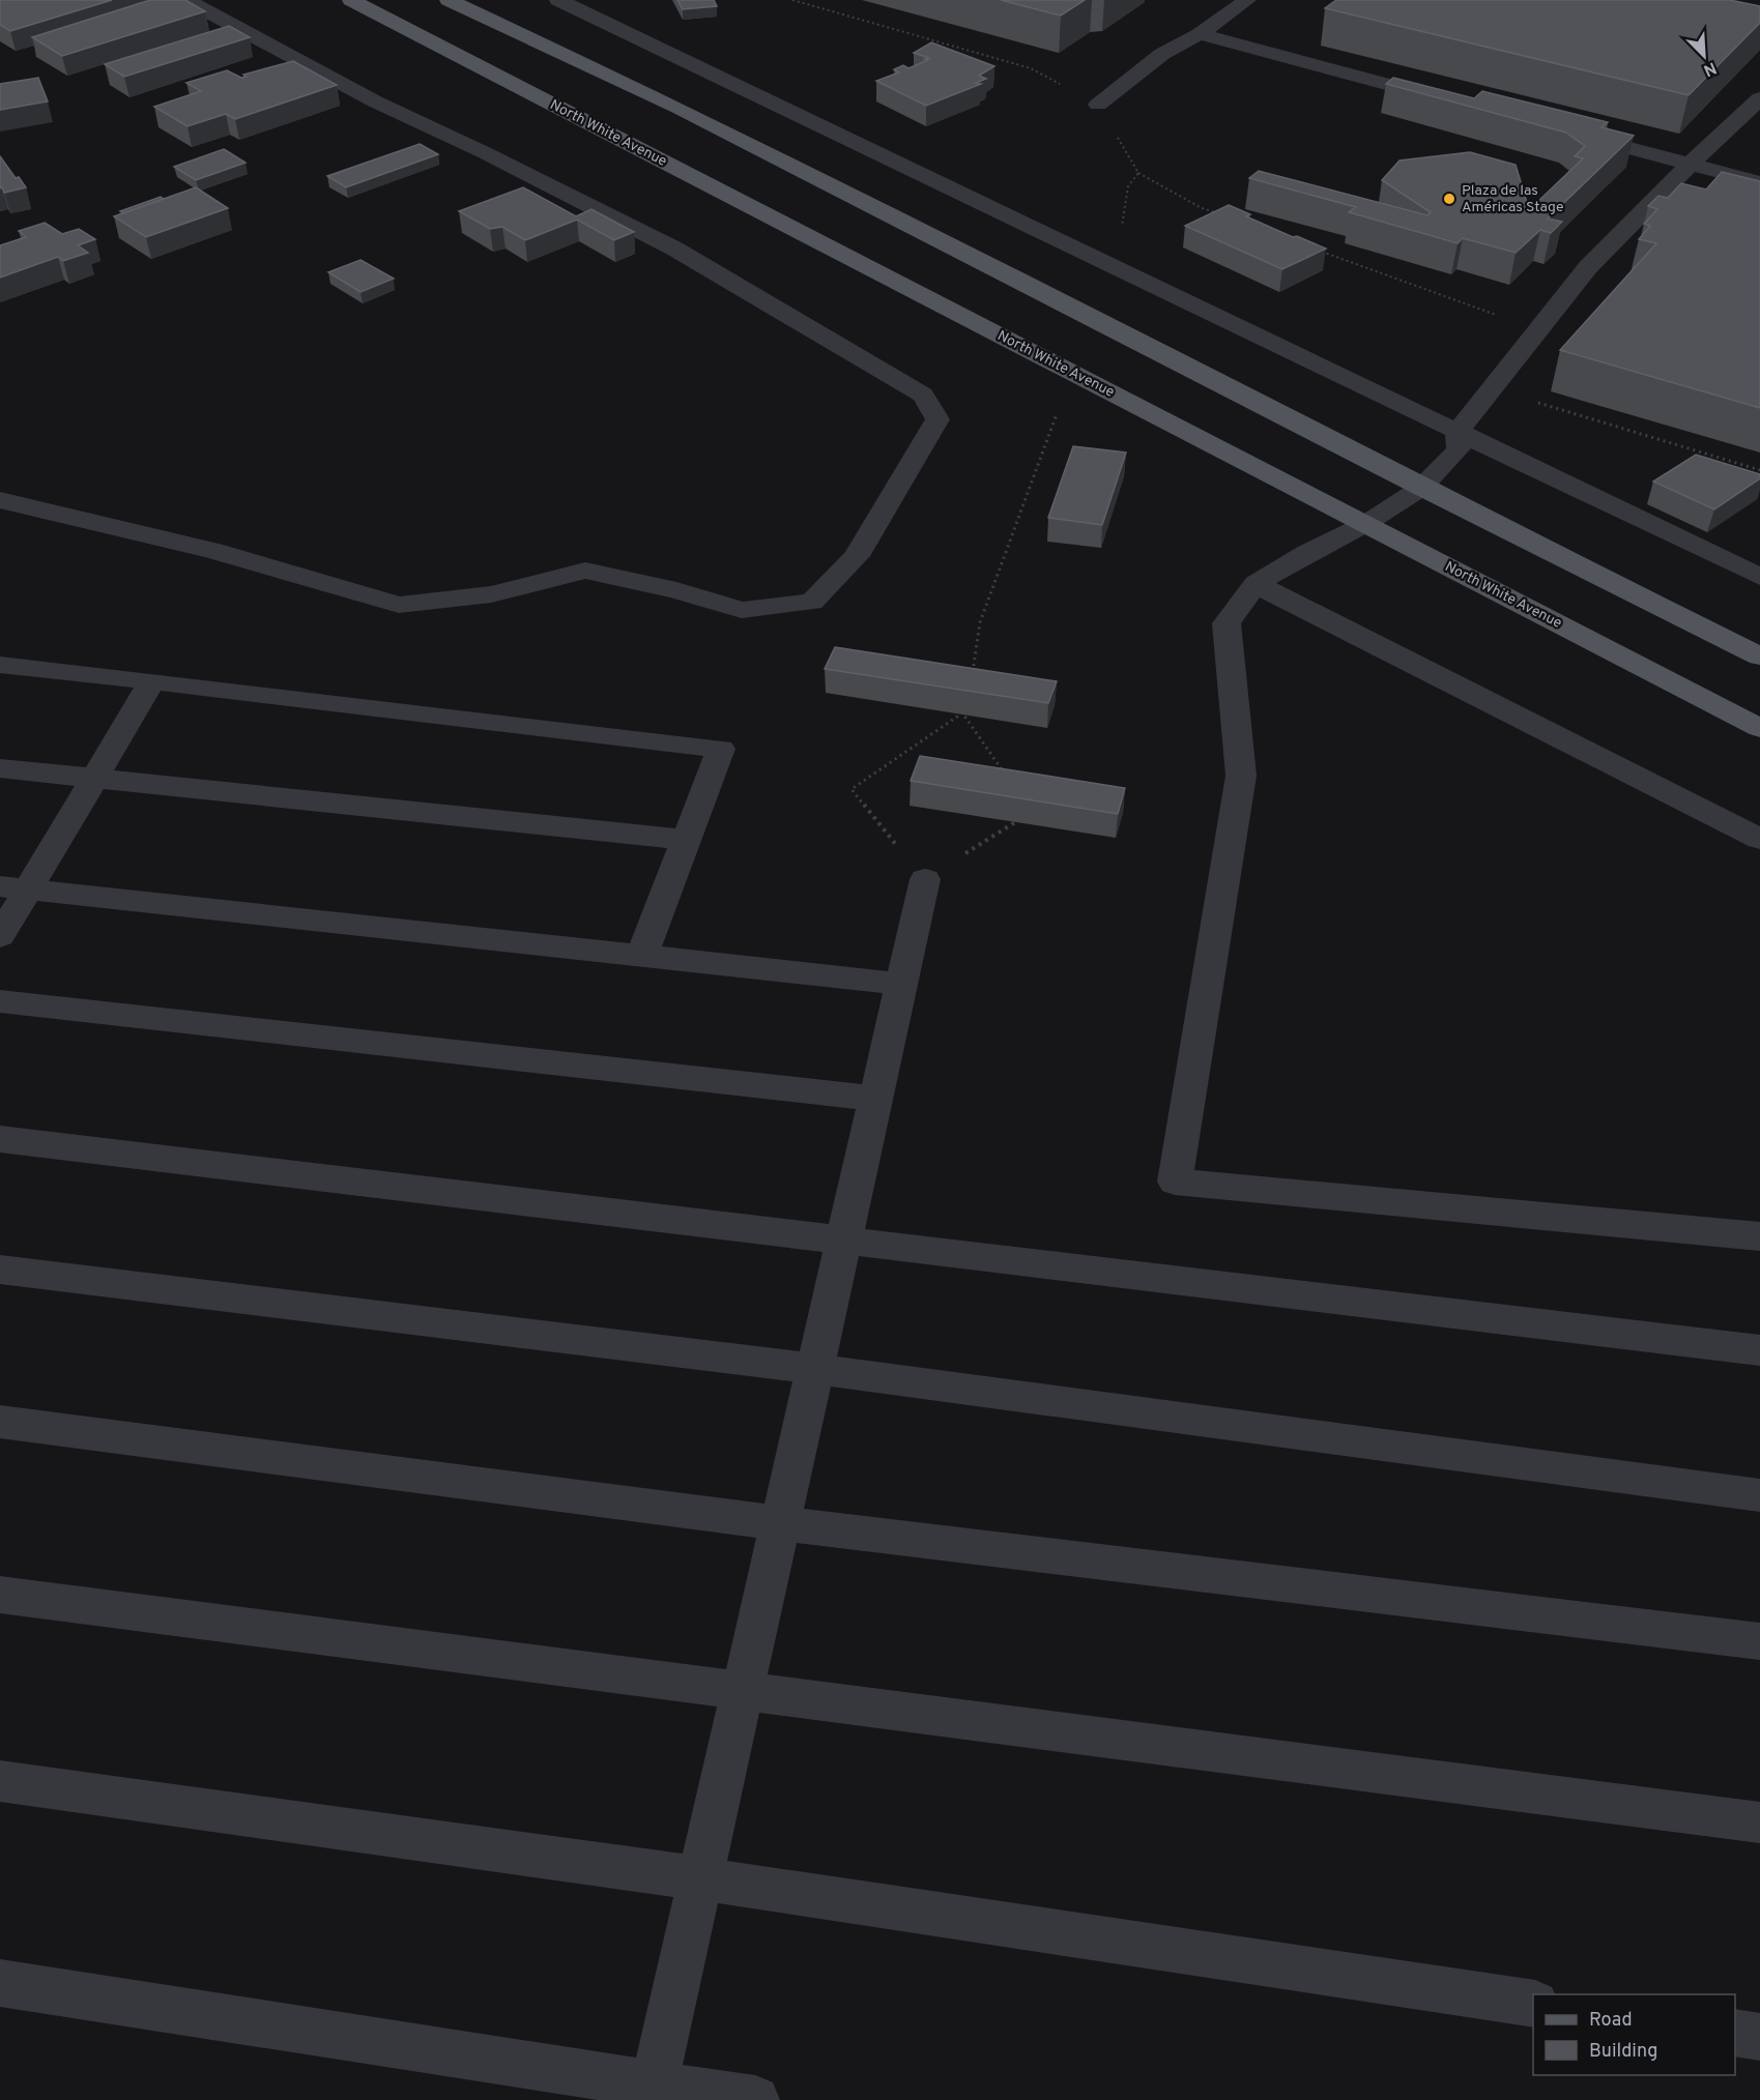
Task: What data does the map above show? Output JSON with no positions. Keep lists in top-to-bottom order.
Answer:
{
  "streets": {
    "main road": ["North White Avenue"]
  },
  "places": ["Plaza de las Américas Stage"],
  "legend": ["Road", "Building"],
  "north": "bottom right"
}
